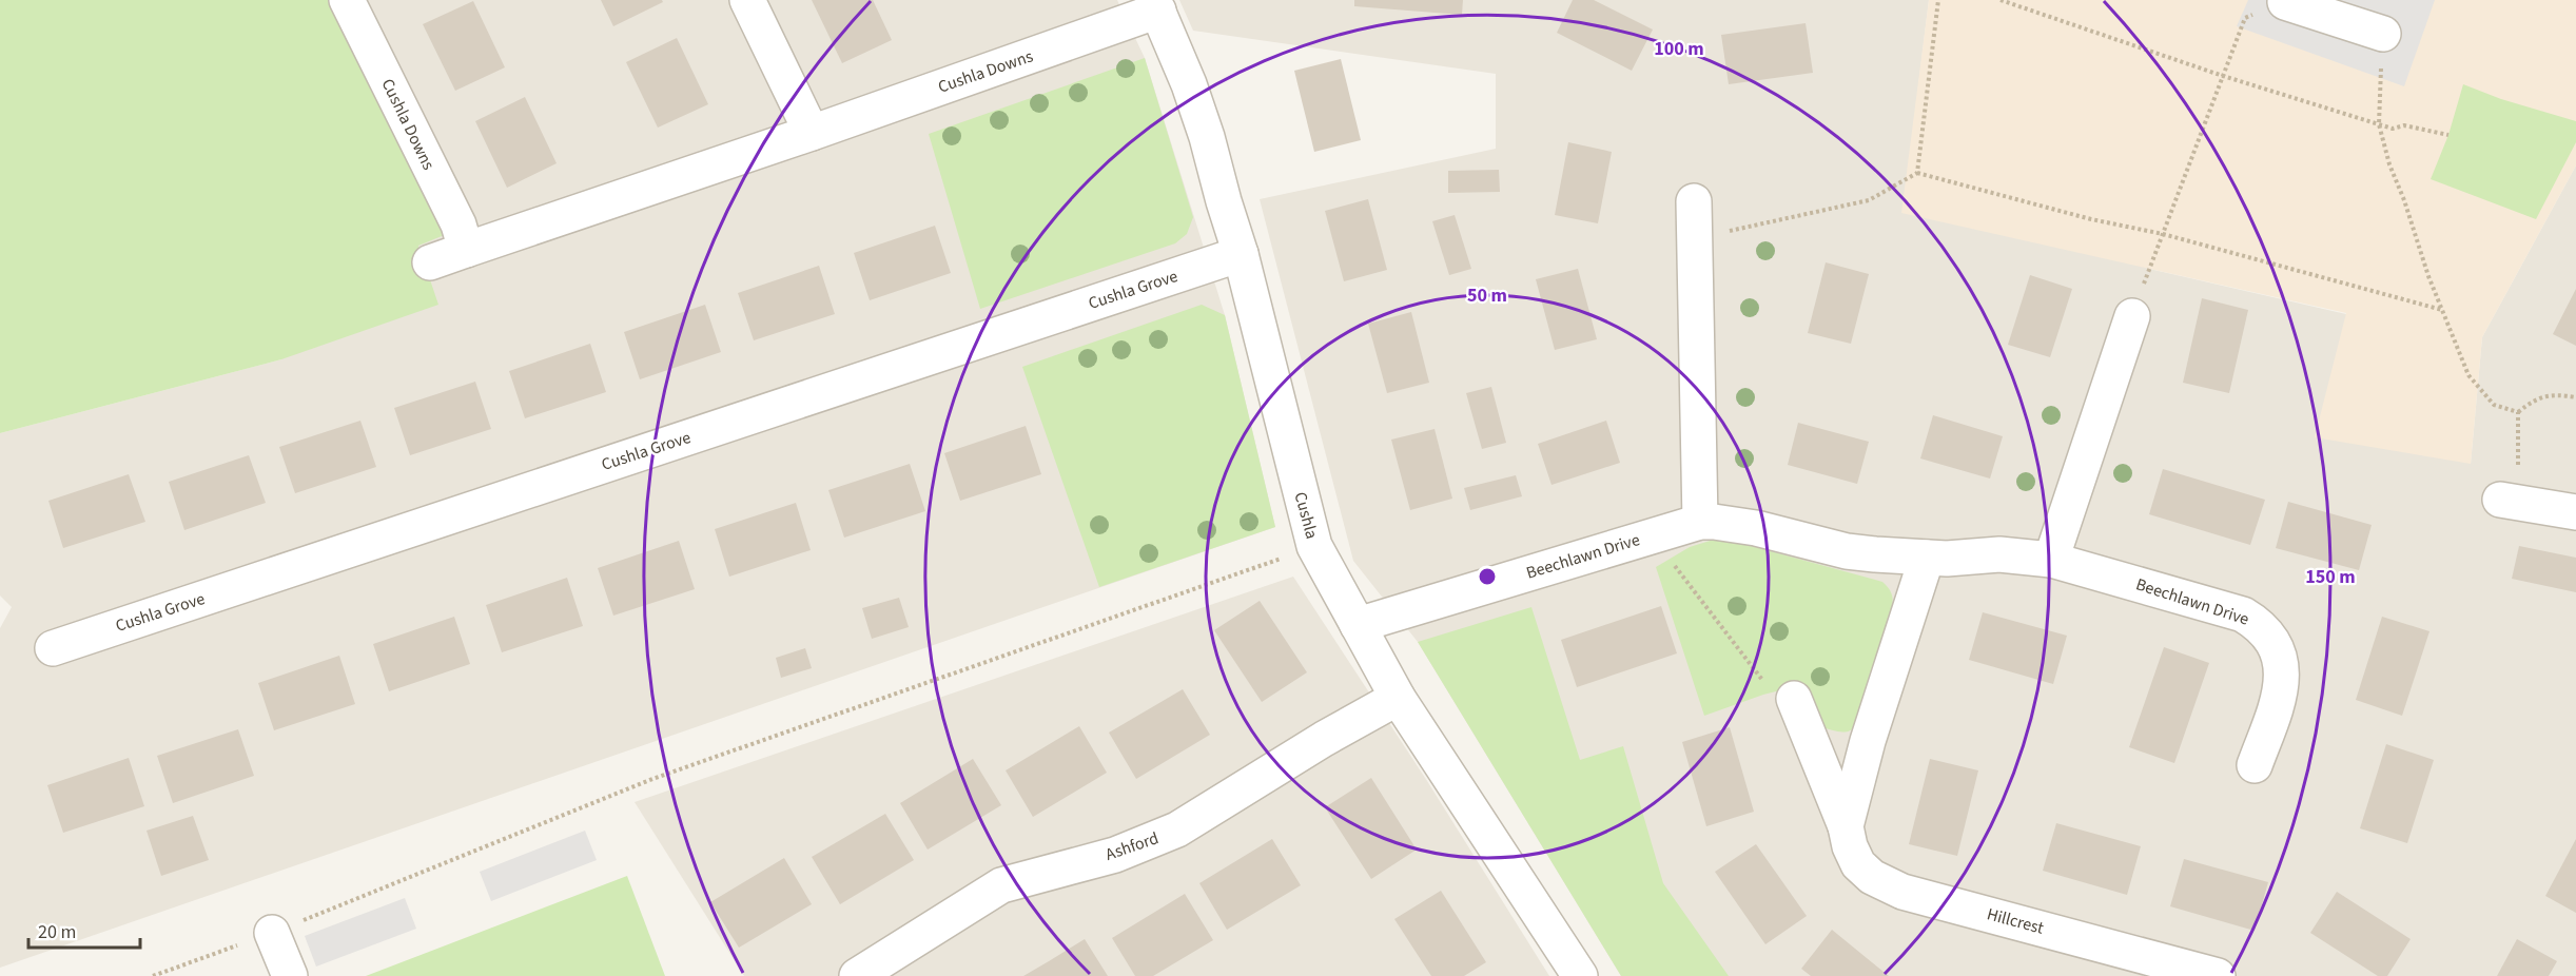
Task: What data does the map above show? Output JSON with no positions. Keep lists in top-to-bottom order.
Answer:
{
  "streets": {
    "street": [
      "Cushla Downs",
      "Cushla Grove",
      "Cushla",
      "Beechlawn Drive",
      "Ashford",
      "Hillcrest"
    ]
  },
  "crossings": [
    ["Cushla Downs", "Cushla"],
    ["Cushla Grove", "Cushla"],
    ["Cushla", "Beechlawn Drive"],
    ["Cushla", "Ashford"]
  ],
  "scale_bar": "20 m",
  "rings": ["100 m", "50 m", "150 m"]
}
